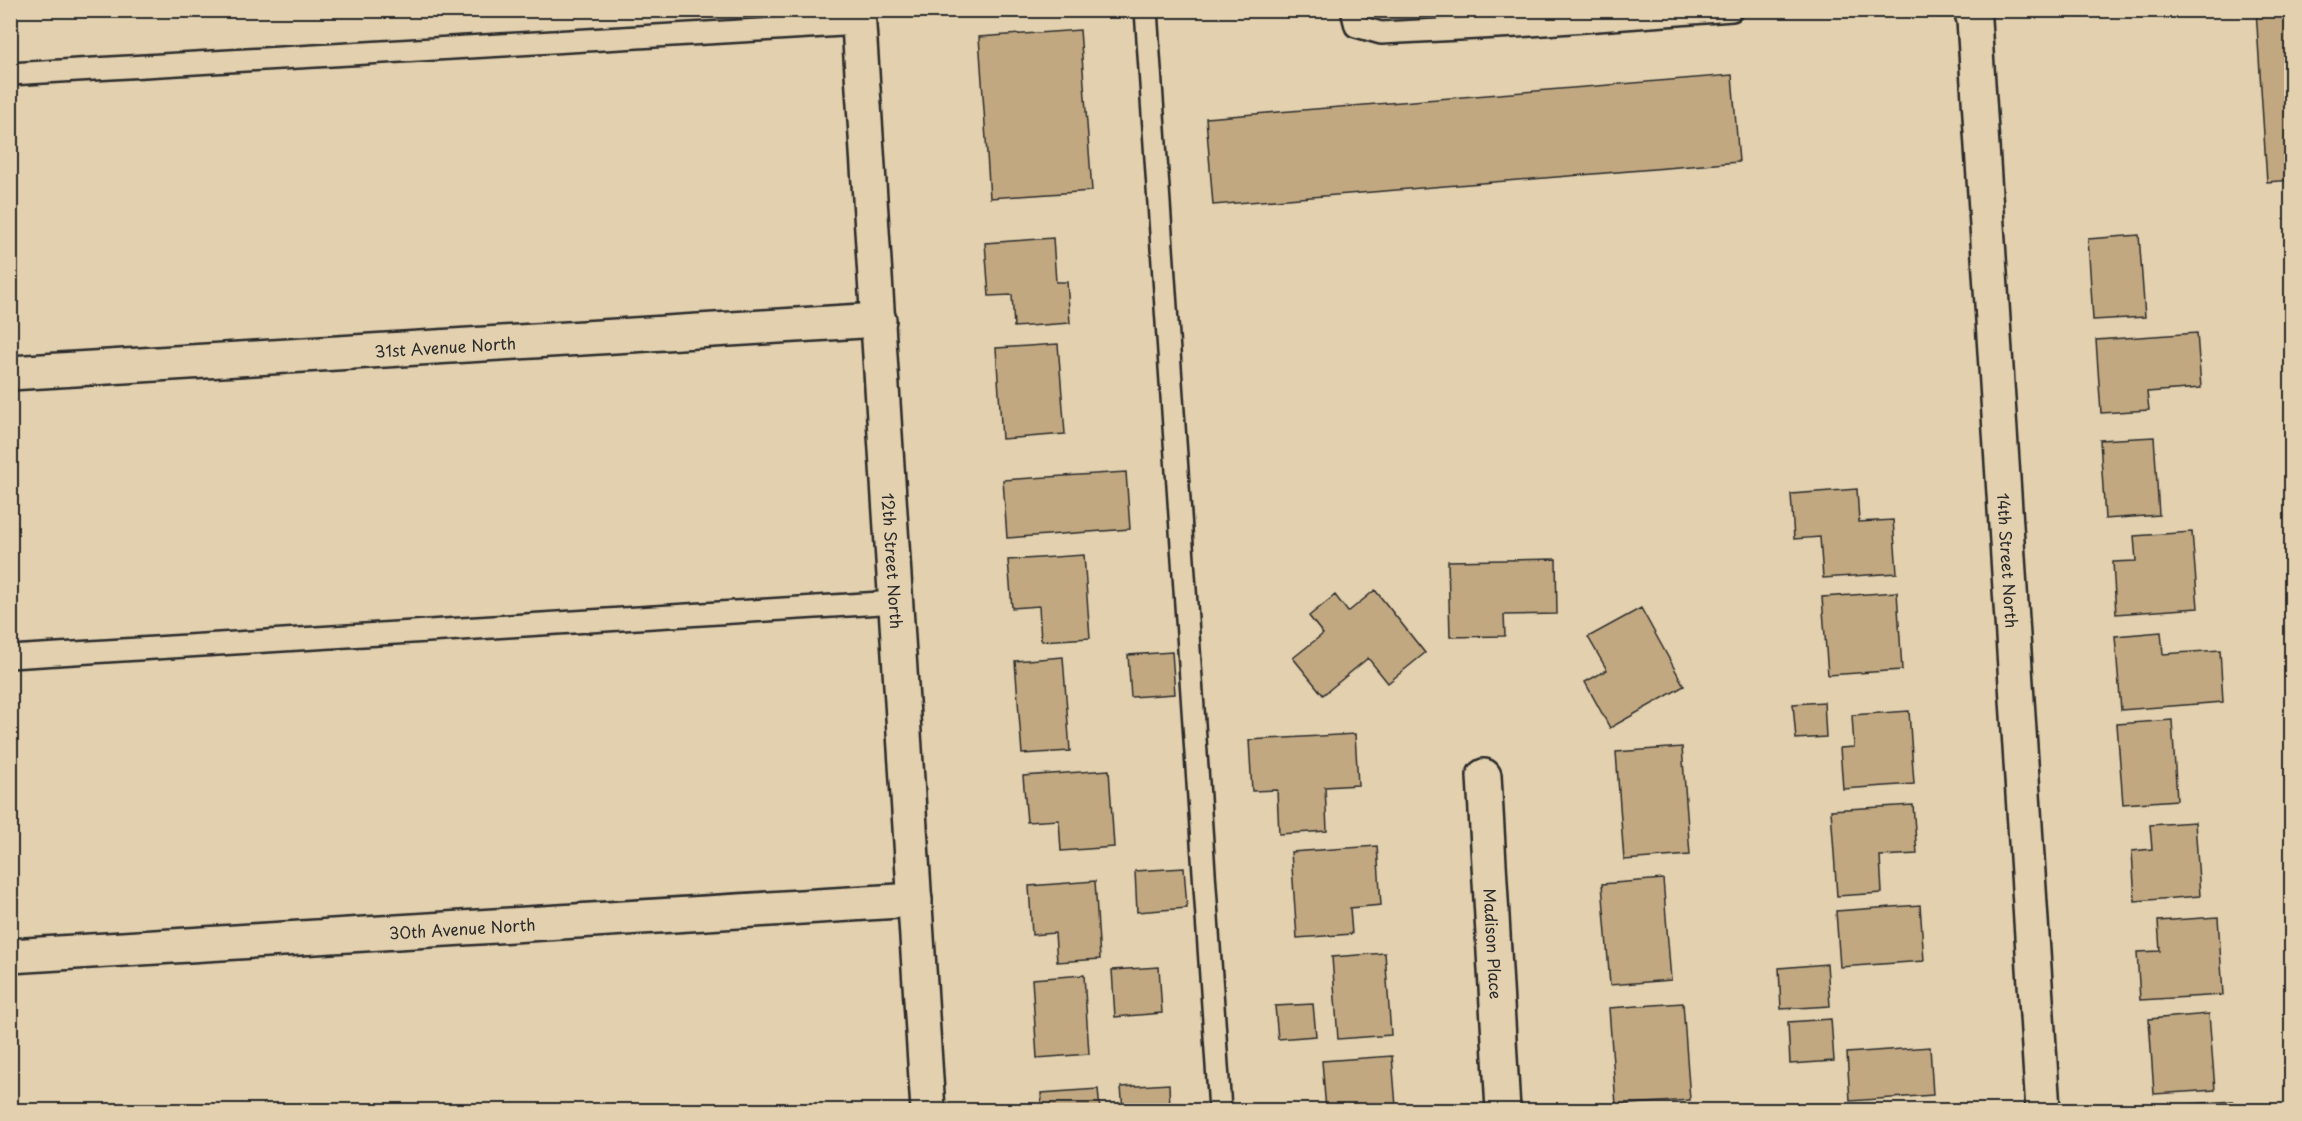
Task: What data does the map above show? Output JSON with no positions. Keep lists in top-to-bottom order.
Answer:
{
  "streets": {
    "street": [
      "31st Avenue North",
      "12th Street North",
      "14th Street North",
      "30th Avenue North",
      "Madison Place"
    ]
  },
  "crossings": [
    ["31st Avenue North", "12th Street North"],
    ["12th Street North", "30th Avenue North"]
  ]
}
